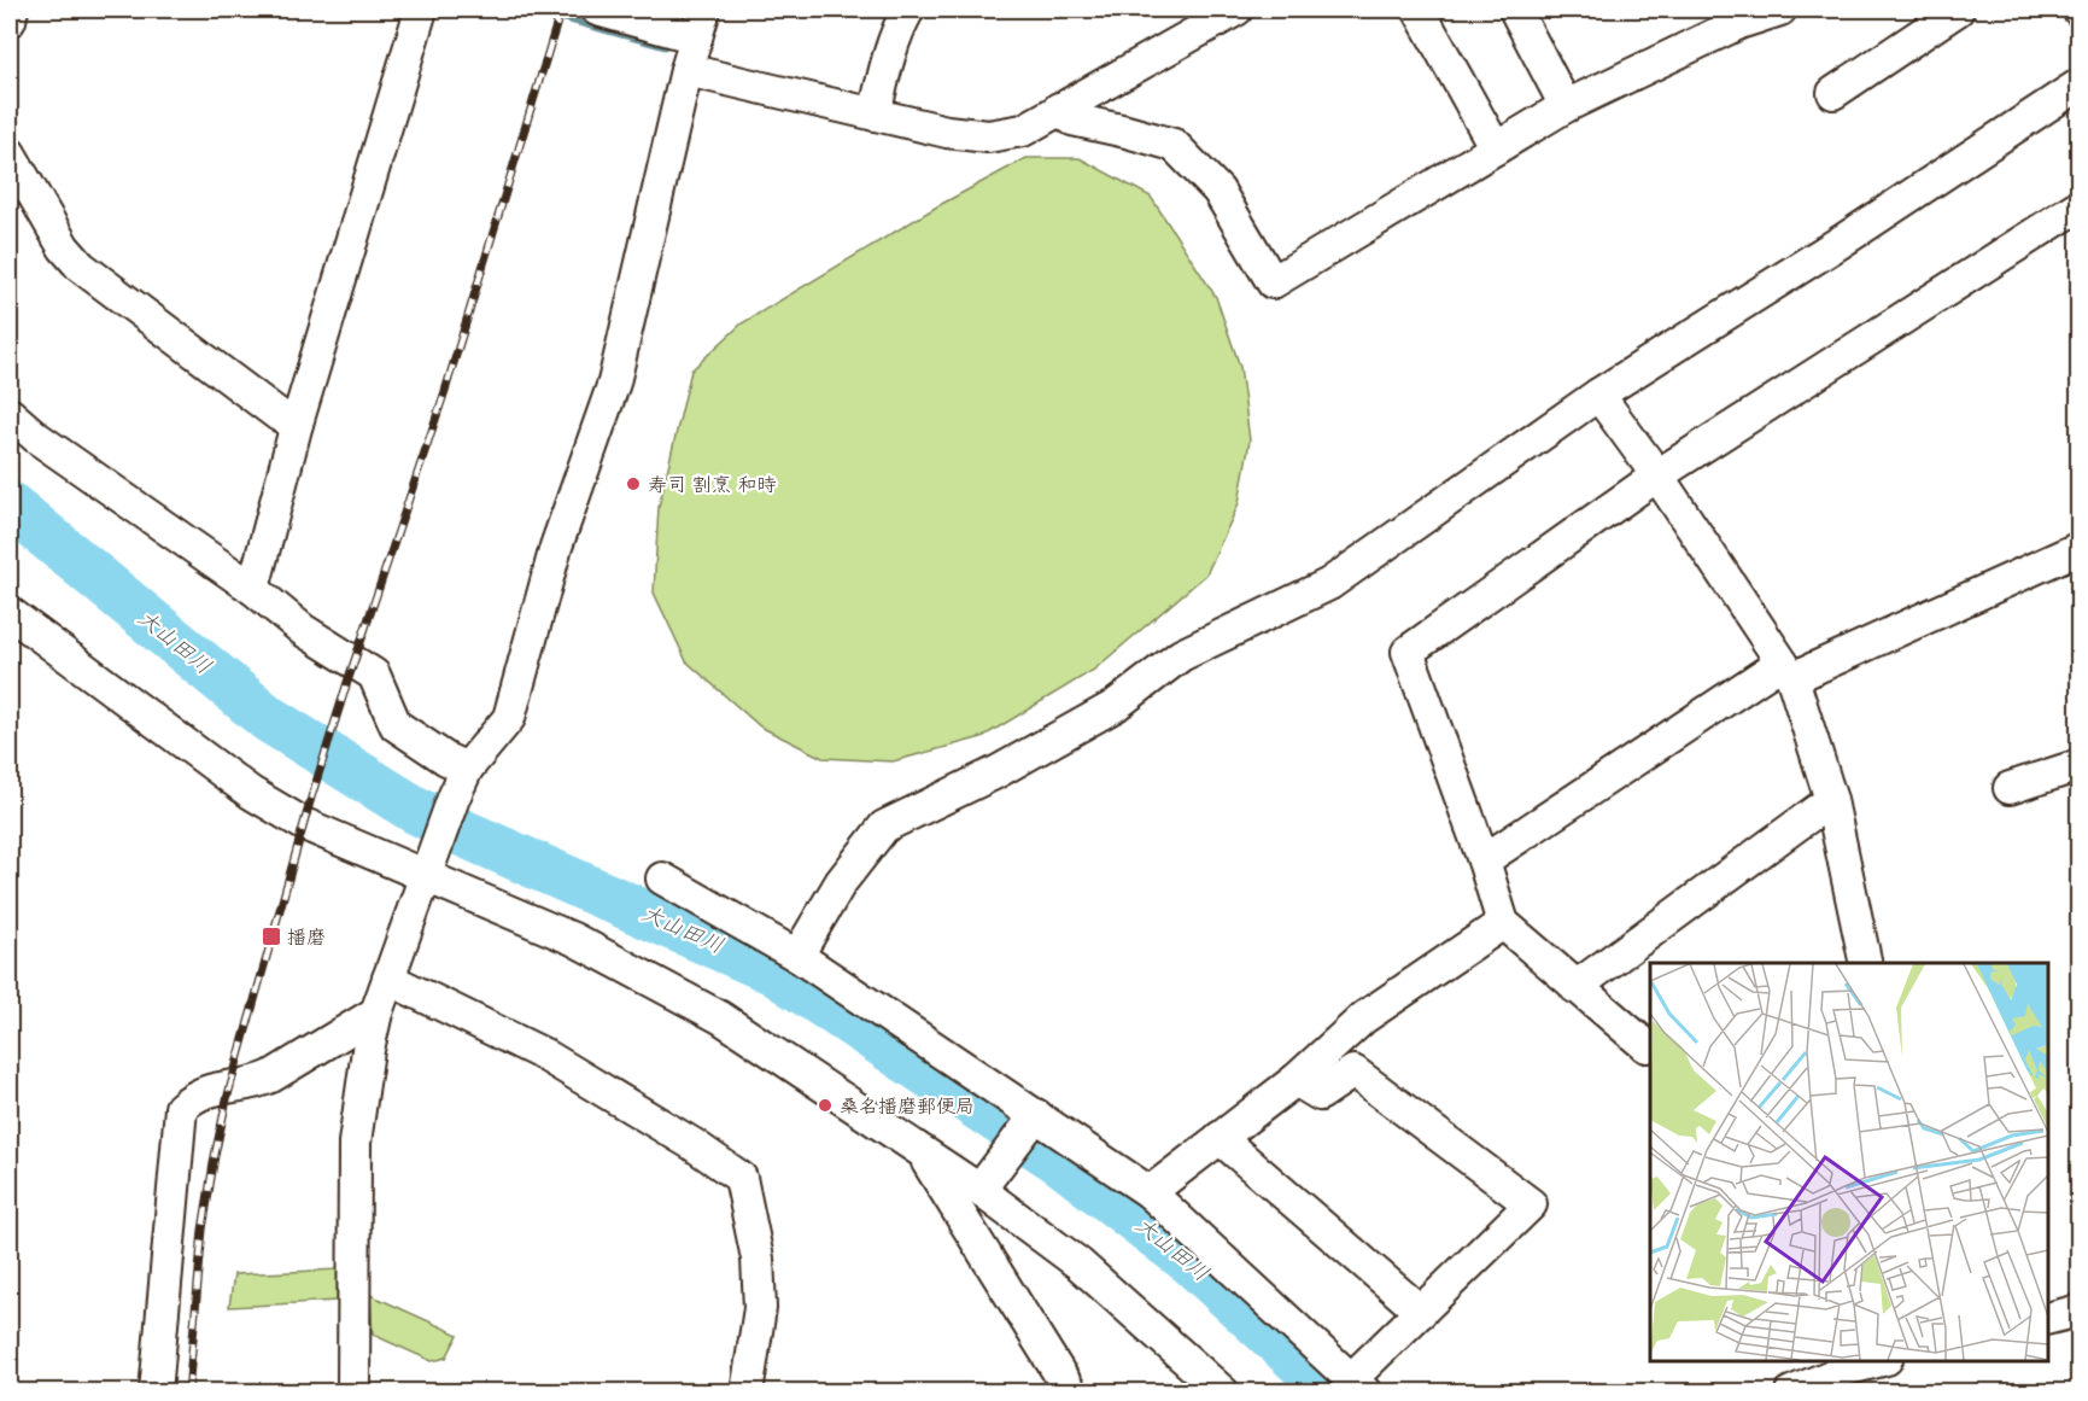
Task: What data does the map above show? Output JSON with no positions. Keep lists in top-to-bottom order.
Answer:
{
  "water": ["大山田川"],
  "places": {
    "other": ["寿司 割烹 和時", "桑名播磨郵便局"],
    "transit": ["播磨"]
  }
}
